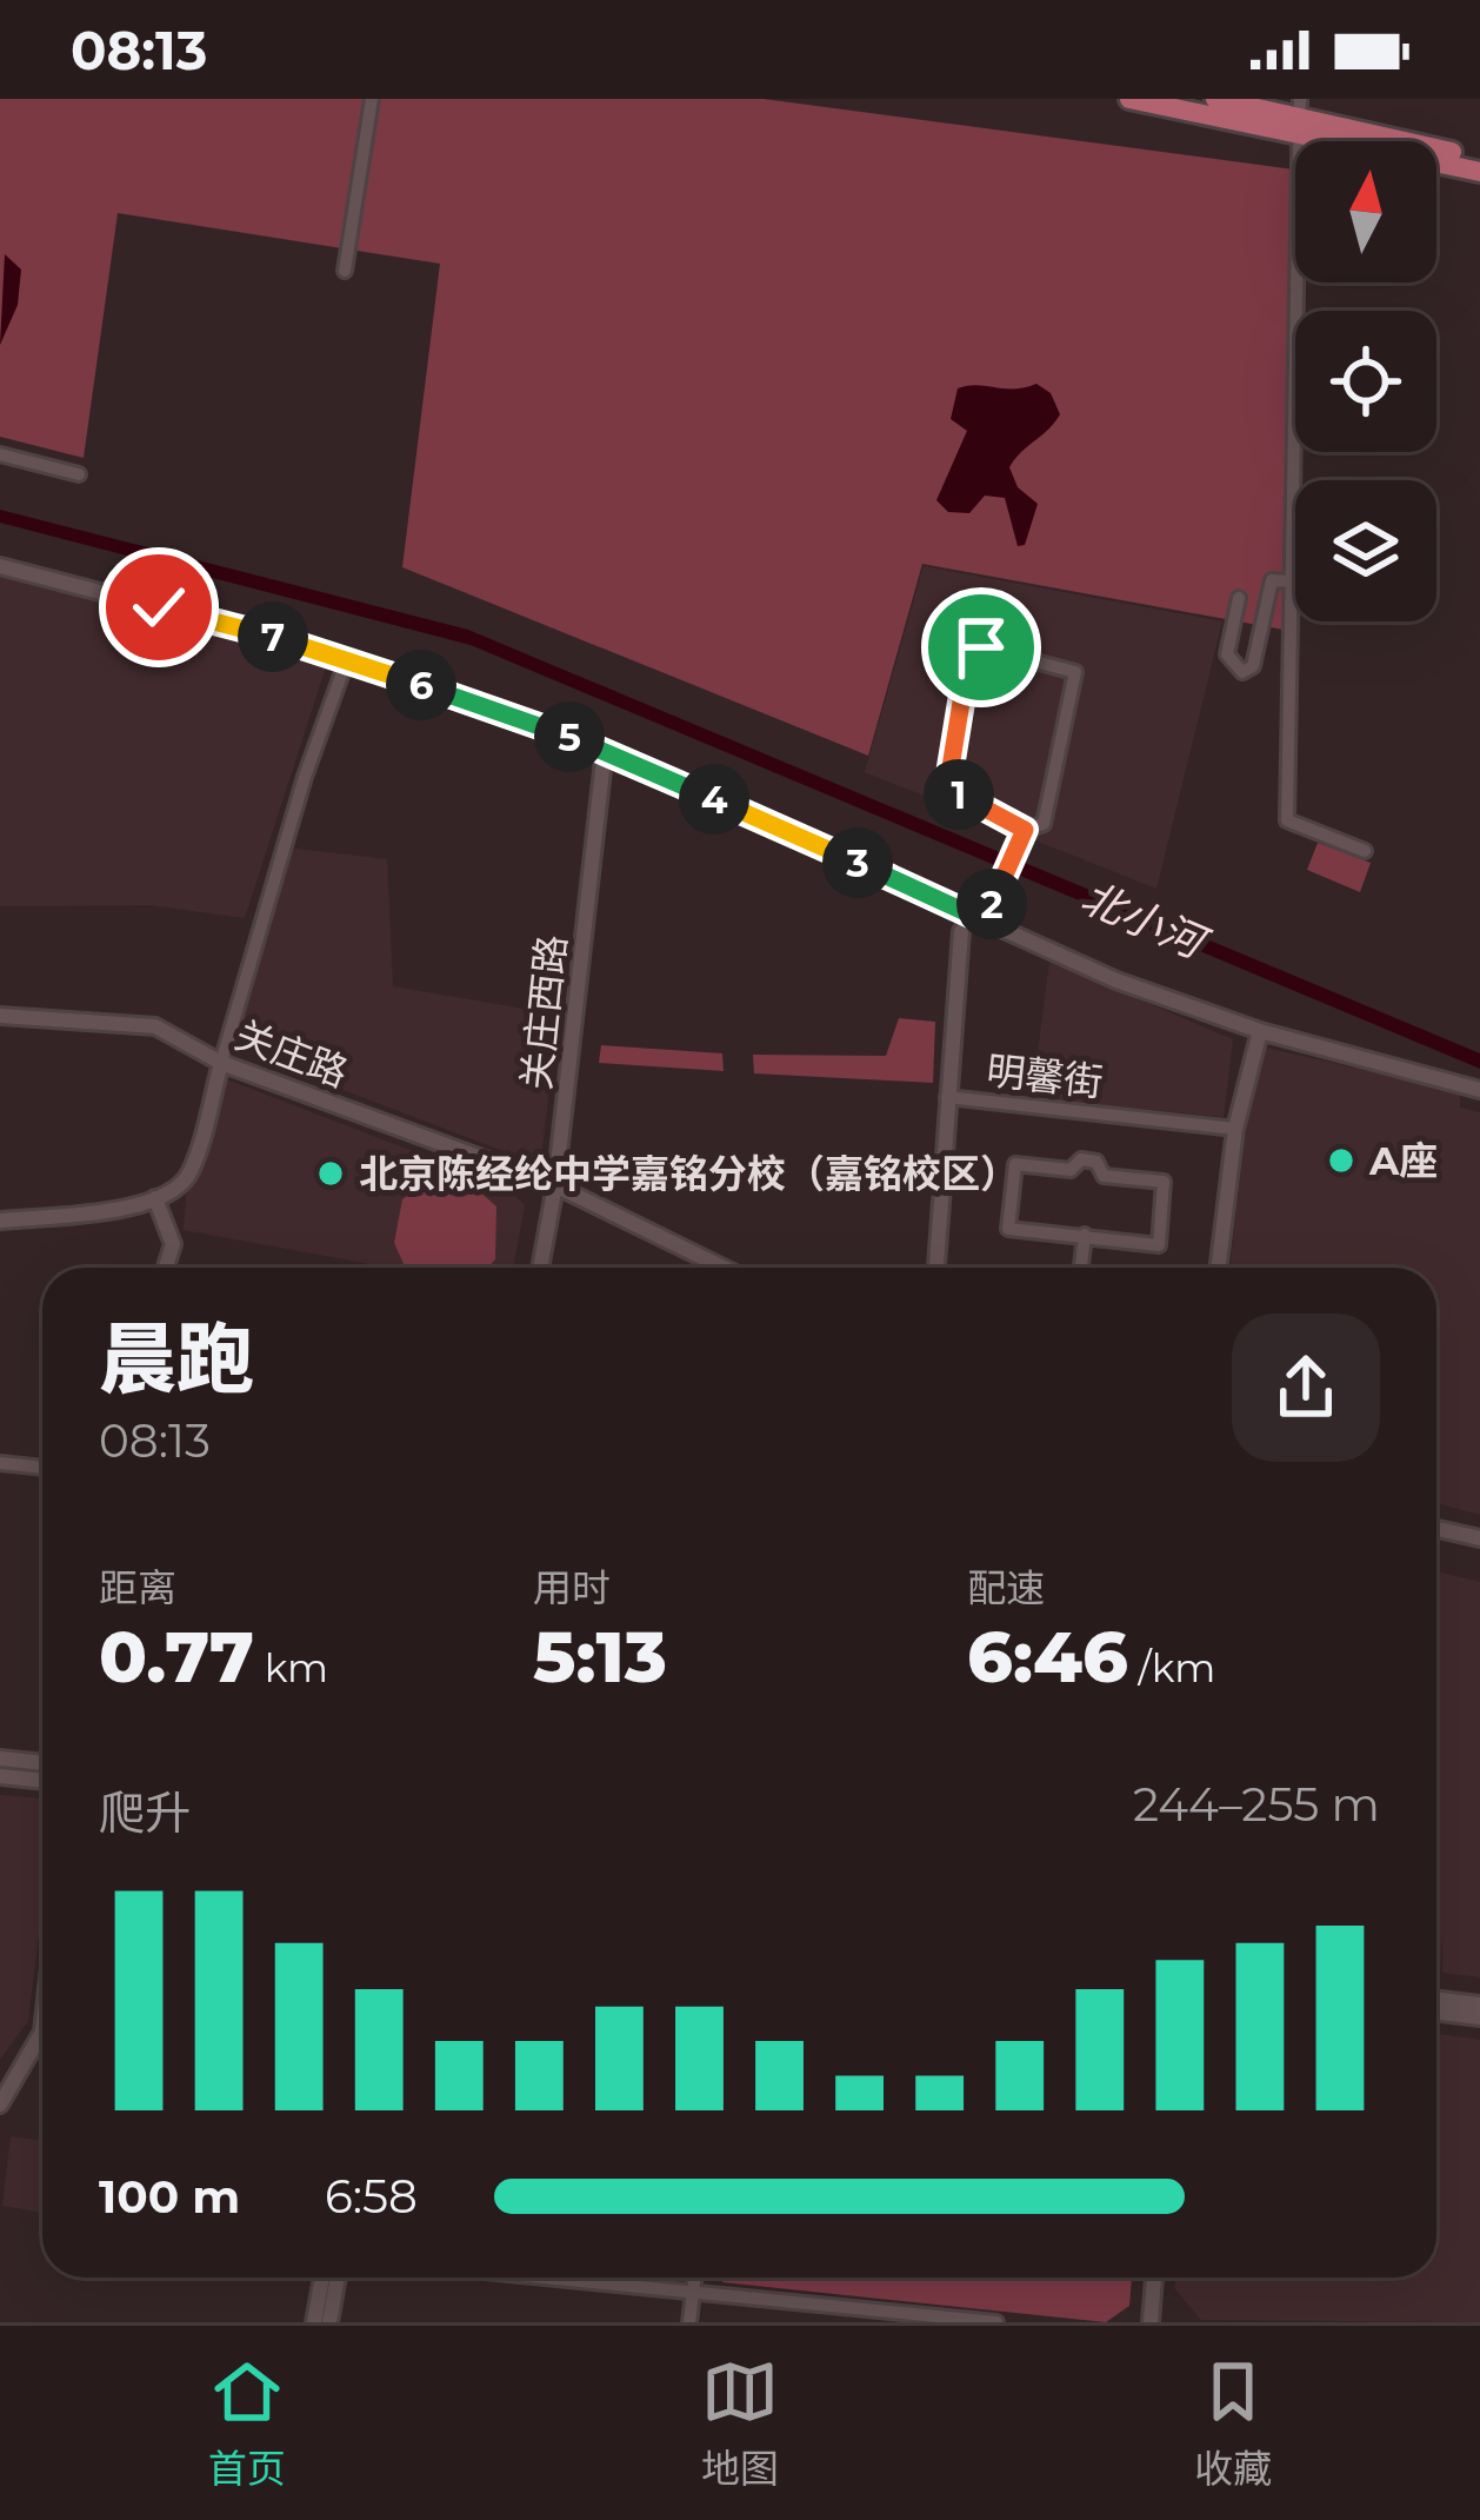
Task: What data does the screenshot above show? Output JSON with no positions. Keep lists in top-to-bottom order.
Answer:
{
  "streets": {
    "street": ["关庄西路", "关庄路", "明馨街"]
  },
  "crossings": [
    ["关庄西路", "关庄路"]
  ],
  "water": ["北小河"],
  "places": ["A座", "北京陈经纶中学嘉铭分校（嘉铭校区）"],
  "north": "top",
  "page": {
    "status": "08:13",
    "pins": [
      "7",
      "6",
      "5",
      "1",
      "4",
      "3",
      "2"
    ],
    "heading": ["晨跑", "08:13"],
    "stats": [
      ["距离", "0.77 km"],
      ["用时", "5:13"],
      ["配速", "6:46 /km"]
    ],
    "chart": ["爬升", "244–255 m"],
    "list": [
      {
        "name": "100 m",
        "note": "6:58"
      }
    ],
    "tabs": ["首页", "地图", "收藏"]
  }
}
